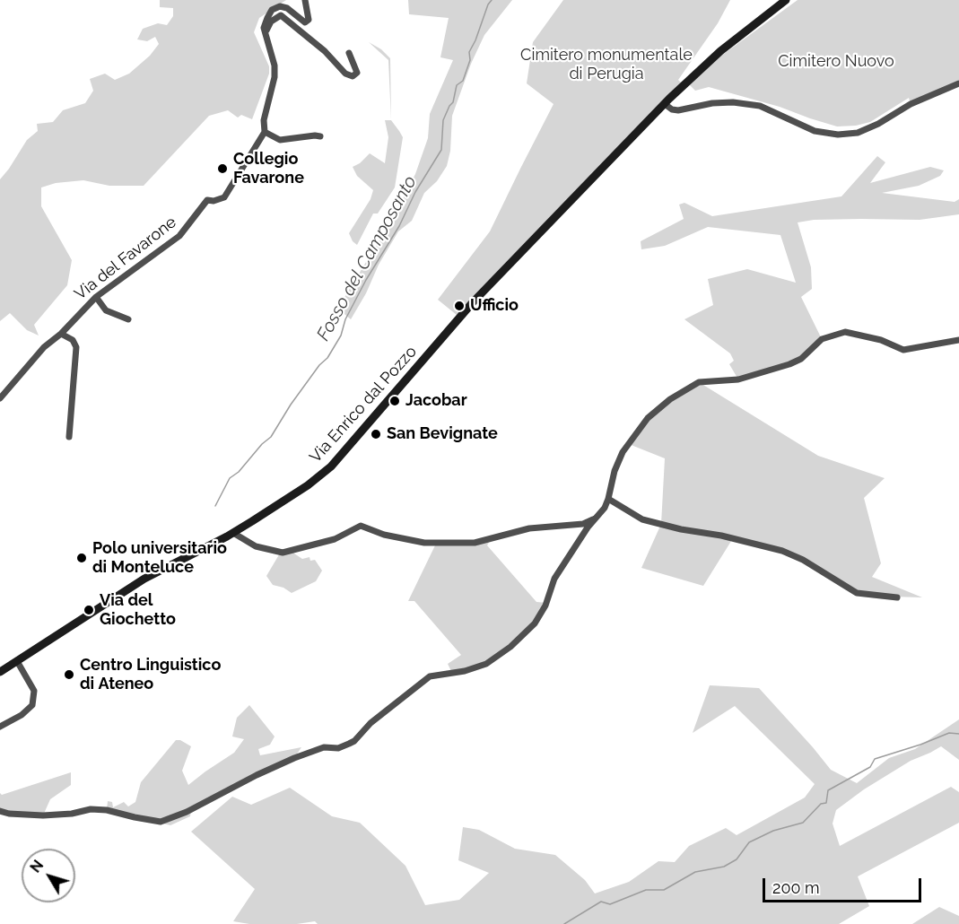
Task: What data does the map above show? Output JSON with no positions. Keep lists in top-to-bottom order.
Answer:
{
  "streets": {
    "street": ["Via del Favarone", "Via Enrico dal Pozzo"]
  },
  "water": ["Fosso del Camposanto"],
  "parks": ["Cimitero monumentale di Perugia", "Cimitero Nuovo"],
  "places": [
    "Collegio Favarone",
    "Ufficio",
    "Jacobar",
    "San Bevignate",
    "Polo universitario di Monteluce",
    "Via del Giochetto",
    "Centro Linguistico di Ateneo"
  ],
  "scale_bar": "200 m",
  "north": "top left"
}
